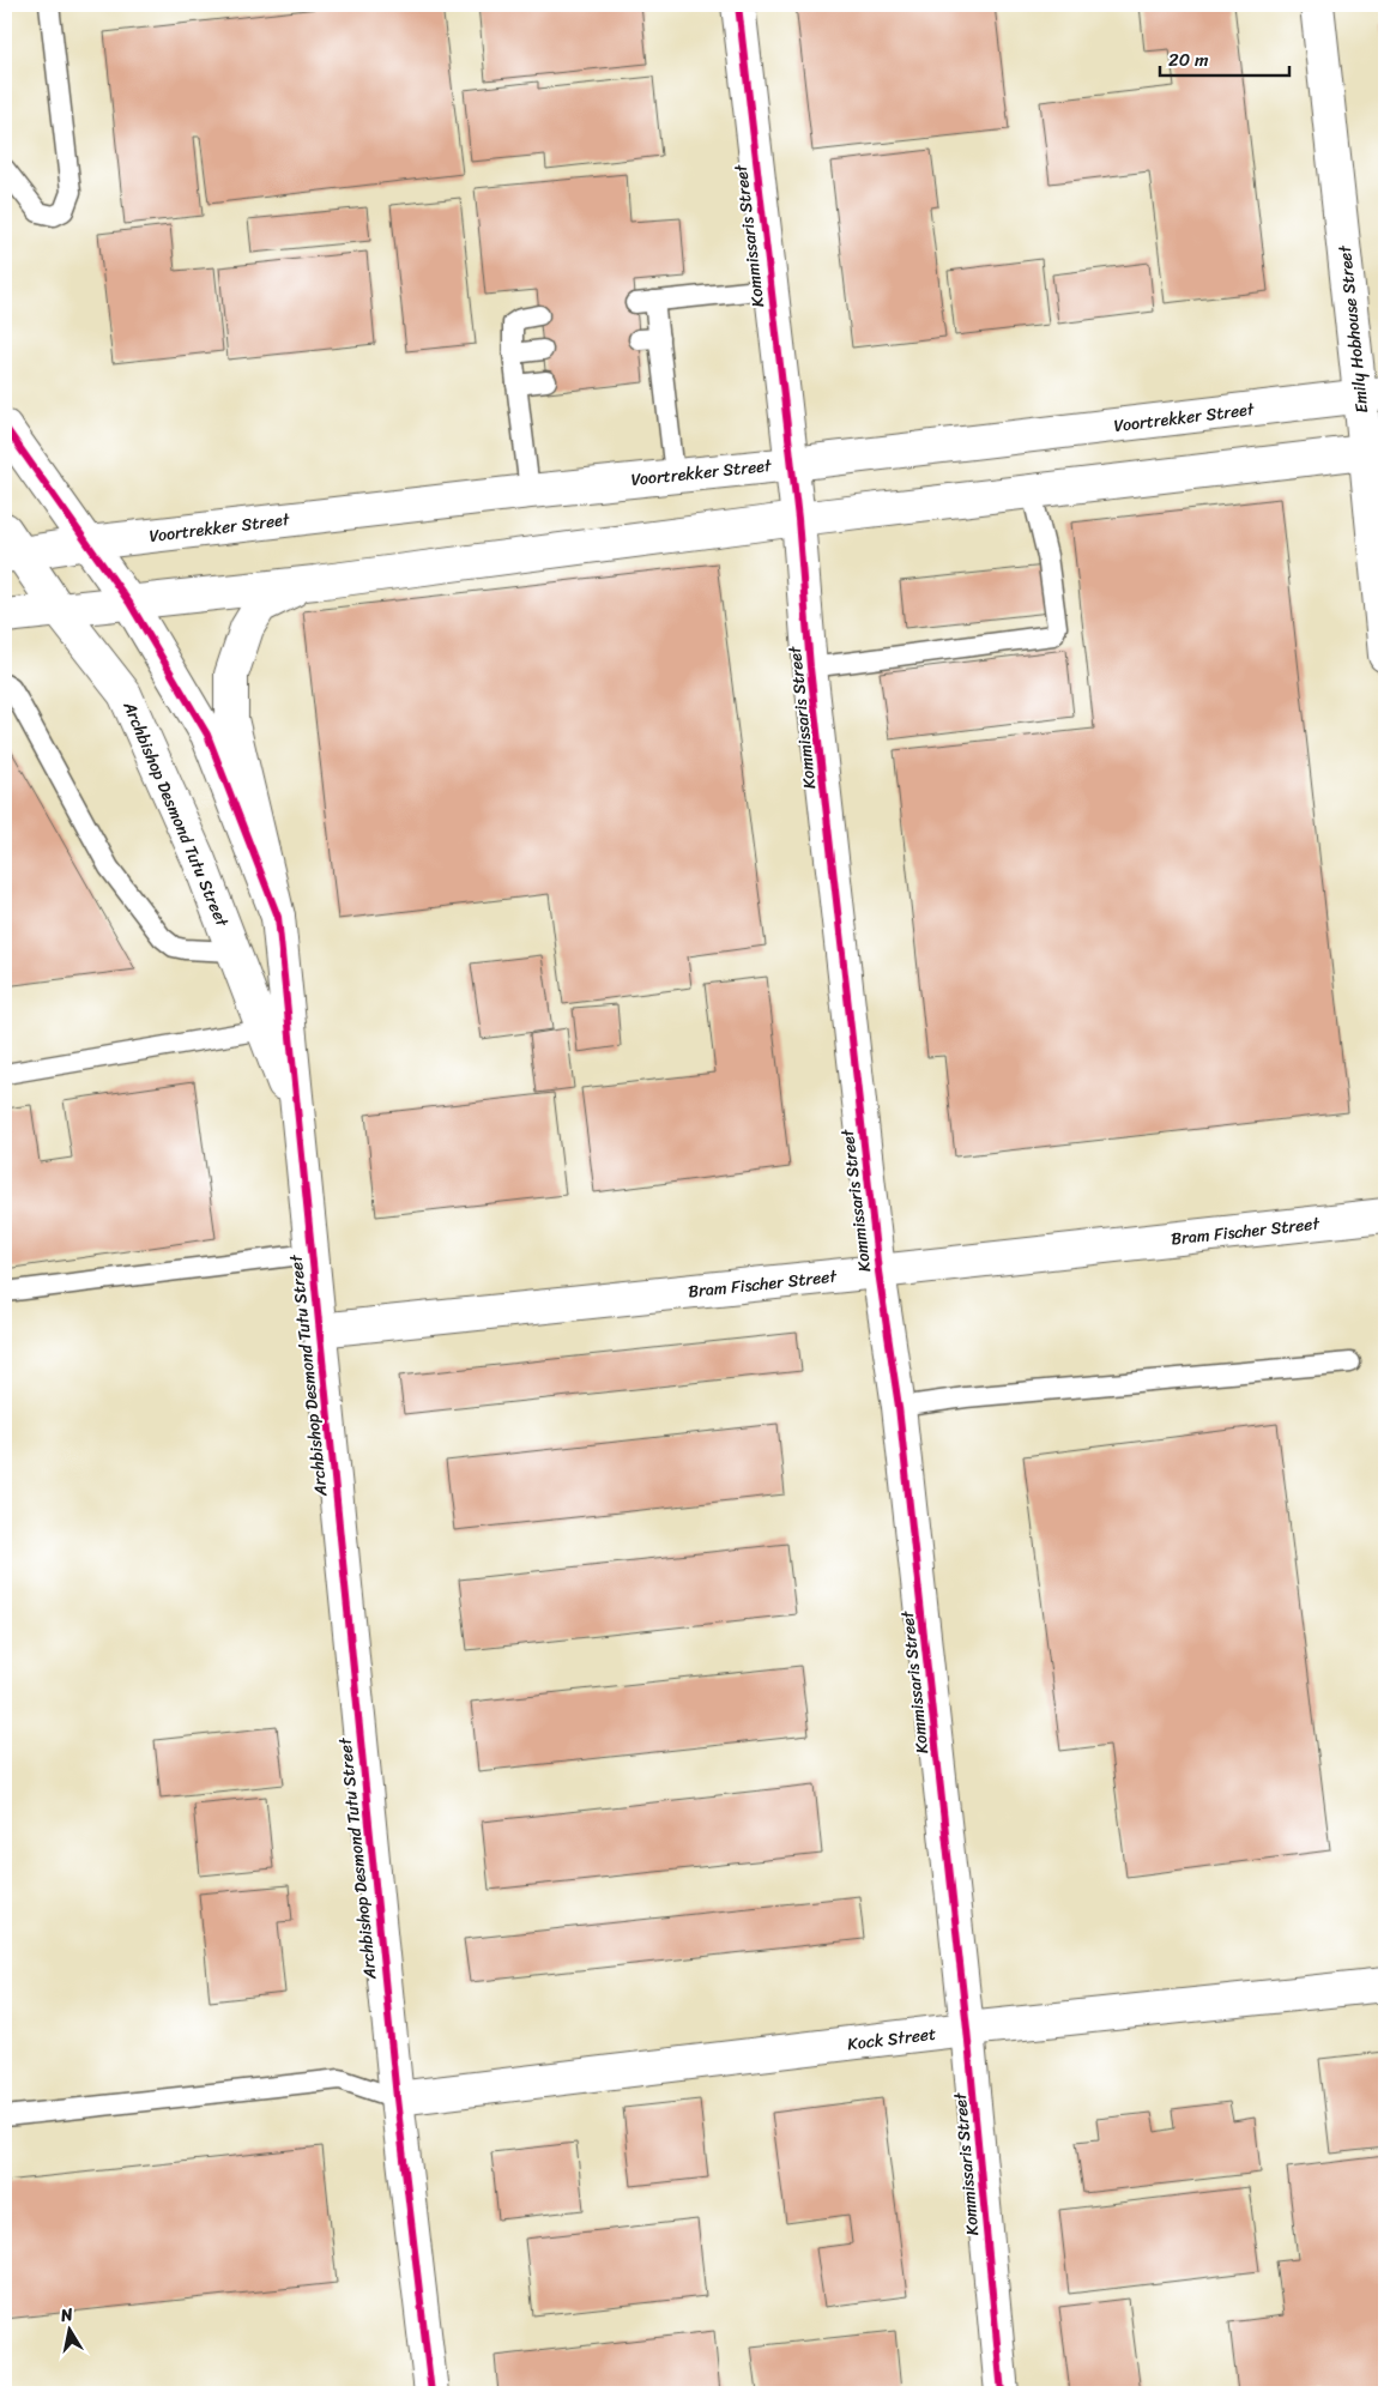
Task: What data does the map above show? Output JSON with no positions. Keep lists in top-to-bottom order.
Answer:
{
  "streets": {
    "street": [
      "Kommissaris Street",
      "Emily Hobhouse Street",
      "Voortrekker Street",
      "Archbishop Desmond Tutu Street",
      "Bram Fischer Street",
      "Kock Street"
    ]
  },
  "crossings": [
    ["Kommissaris Street", "Voortrekker Street"],
    ["Kommissaris Street", "Bram Fischer Street"],
    ["Kommissaris Street", "Kock Street"],
    ["Emily Hobhouse Street", "Voortrekker Street"],
    ["Voortrekker Street", "Archbishop Desmond Tutu Street"],
    ["Archbishop Desmond Tutu Street", "Bram Fischer Street"],
    ["Archbishop Desmond Tutu Street", "Kock Street"]
  ],
  "scale_bar": "20 m",
  "north": "top"
}
